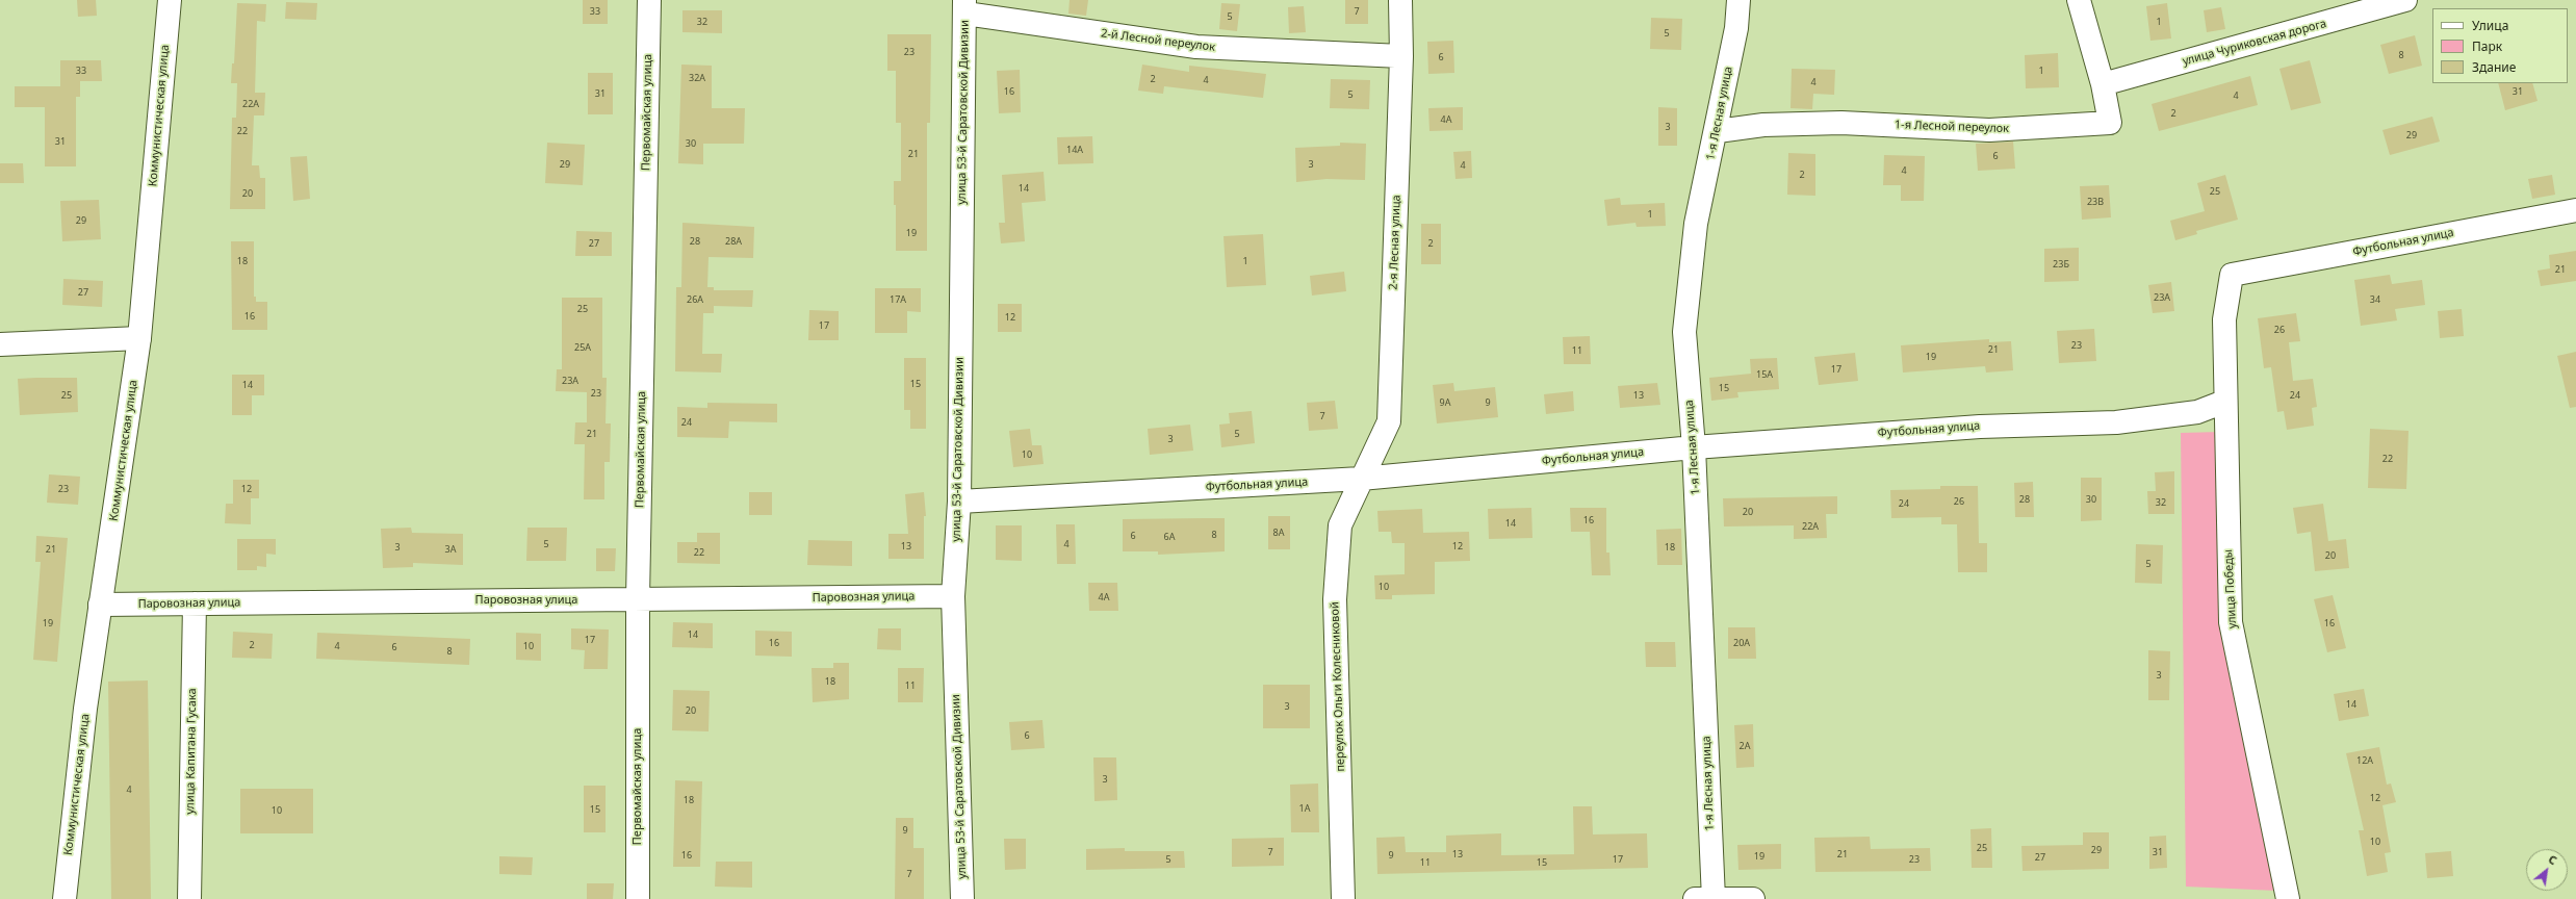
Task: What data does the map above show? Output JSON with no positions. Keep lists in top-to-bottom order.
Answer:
{
  "streets": {
    "street": [
      "2-й Лесной переулок",
      "улица Чуриковская дорога",
      "Первомайская улица",
      "улица 53-й Саратовской Дивизии",
      "1-я Лесная улица",
      "Коммунистическая улица",
      "1-я Лесной переулок",
      "2-я Лесная улица",
      "Футбольная улица",
      "улица Победы",
      "Паровозная улица",
      "переулок Ольги Колесниковой",
      "улица Капитана Гусака"
    ]
  },
  "crossings": [
    ["2-й Лесной переулок", "улица 53-й Саратовской Дивизии"],
    ["2-й Лесной переулок", "2-я Лесная улица"],
    ["улица Чуриковская дорога", "1-я Лесной переулок"],
    ["Первомайская улица", "Паровозная улица"],
    ["улица 53-й Саратовской Дивизии", "Футбольная улица"],
    ["улица 53-й Саратовской Дивизии", "Паровозная улица"],
    ["1-я Лесная улица", "1-я Лесной переулок"],
    ["1-я Лесная улица", "Футбольная улица"],
    ["Коммунистическая улица", "Паровозная улица"],
    ["2-я Лесная улица", "Футбольная улица"],
    ["2-я Лесная улица", "переулок Ольги Колесниковой"],
    ["Футбольная улица", "улица Победы"],
    ["Футбольная улица", "переулок Ольги Колесниковой"],
    ["Паровозная улица", "улица Капитана Гусака"]
  ],
  "house_numbers": [
    "33",
    "7",
    "5",
    "32",
    "1",
    "5",
    "23",
    "8",
    "6",
    "33",
    "1",
    "32А",
    "2",
    "4",
    "4",
    "16",
    "31",
    "31",
    "5",
    "4",
    "22А",
    "2",
    "4А",
    "3",
    "22",
    "29",
    "31",
    "30",
    "14А",
    "21",
    "6",
    "29",
    "3",
    "4",
    "4",
    "2",
    "14",
    "25",
    "20",
    "23В",
    "1",
    "29",
    "19",
    "28",
    "28А",
    "27",
    "2",
    "18",
    "1",
    "23Б",
    "21",
    "27",
    "23А",
    "26А",
    "17А",
    "34",
    "25",
    "16",
    "12",
    "17",
    "26",
    "23",
    "25А",
    "21",
    "11",
    "19",
    "17",
    "15А",
    "23А",
    "15",
    "14",
    "15",
    "23",
    "25",
    "13",
    "24",
    "9А",
    "9",
    "7",
    "24",
    "21",
    "5",
    "3",
    "10",
    "22",
    "23",
    "12",
    "28",
    "30",
    "26",
    "32",
    "24",
    "20",
    "16",
    "14",
    "22А",
    "8А",
    "8",
    "6",
    "6А",
    "5",
    "4",
    "13",
    "12",
    "3",
    "18",
    "21",
    "3А",
    "22",
    "20",
    "5",
    "10",
    "4А",
    "19",
    "16",
    "14",
    "17",
    "16",
    "20А",
    "2",
    "4",
    "10",
    "6",
    "8",
    "3",
    "18",
    "11",
    "14",
    "3",
    "20",
    "6",
    "2А",
    "12А",
    "3",
    "4",
    "12",
    "18",
    "1А",
    "15",
    "10",
    "9",
    "10",
    "25",
    "29",
    "7",
    "31",
    "13",
    "21",
    "16",
    "9",
    "19",
    "27",
    "5",
    "17",
    "23",
    "11",
    "15",
    "7"
  ],
  "legend": ["Улица", "Парк", "Здание"],
  "north": "top right"
}
